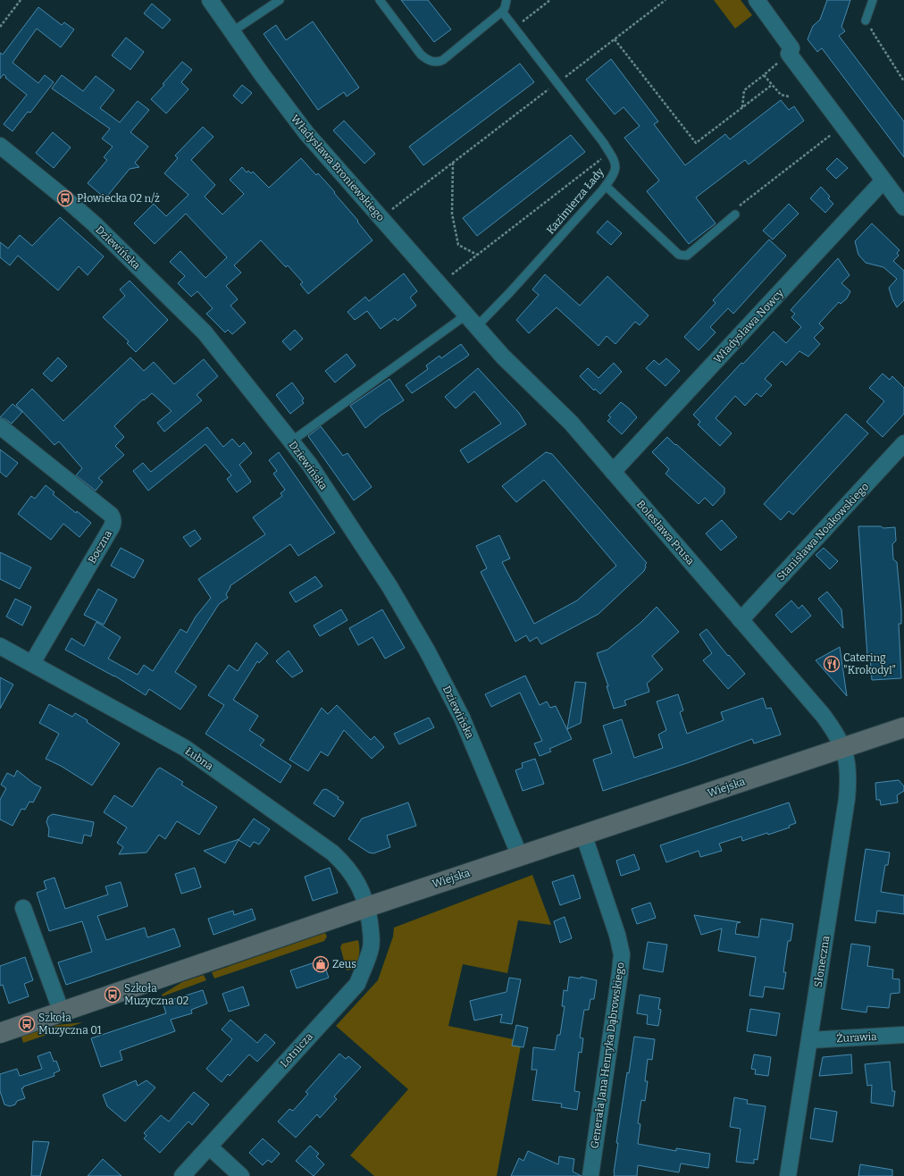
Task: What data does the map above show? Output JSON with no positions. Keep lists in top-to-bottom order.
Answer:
{
  "streets": {
    "street": [
      "Władysława Broniewskiego",
      "Dziewińska",
      "Władysława Nowcy",
      "Stanisława Noakowskiego",
      "Bolesława Prusa",
      "Boczna",
      "Łubna",
      "Wiejska",
      "Słoneczna",
      "Żurawia",
      "Lotnicza",
      "Generała Jana Henryka Dąbrowskiego"
    ],
    "lane": ["Kazimierza Łady"]
  },
  "crossings": [
    ["Władysława Broniewskiego", "Kazimierza Łady"],
    ["Władysława Broniewskiego", "Bolesława Prusa"],
    ["Kazimierza Łady", "Dziewińska"],
    ["Kazimierza Łady", "Bolesława Prusa"],
    ["Dziewińska", "Wiejska"],
    ["Władysława Nowcy", "Bolesława Prusa"],
    ["Stanisława Noakowskiego", "Bolesława Prusa"],
    ["Bolesława Prusa", "Wiejska"],
    ["Bolesława Prusa", "Słoneczna"],
    ["Boczna", "Łubna"],
    ["Łubna", "Wiejska"],
    ["Łubna", "Lotnicza"],
    ["Wiejska", "Słoneczna"],
    ["Wiejska", "Lotnicza"],
    ["Wiejska", "Generała Jana Henryka Dąbrowskiego"],
    ["Słoneczna", "Żurawia"]
  ],
  "places": {
    "bus stop": ["Płowiecka 02 n/ż", "Szkoła Muzyczna 02", "Szkoła Muzyczna 01"],
    "restaurant": ["Catering \"Krokodyl\""],
    "shop": ["Zeus"]
  }
}
